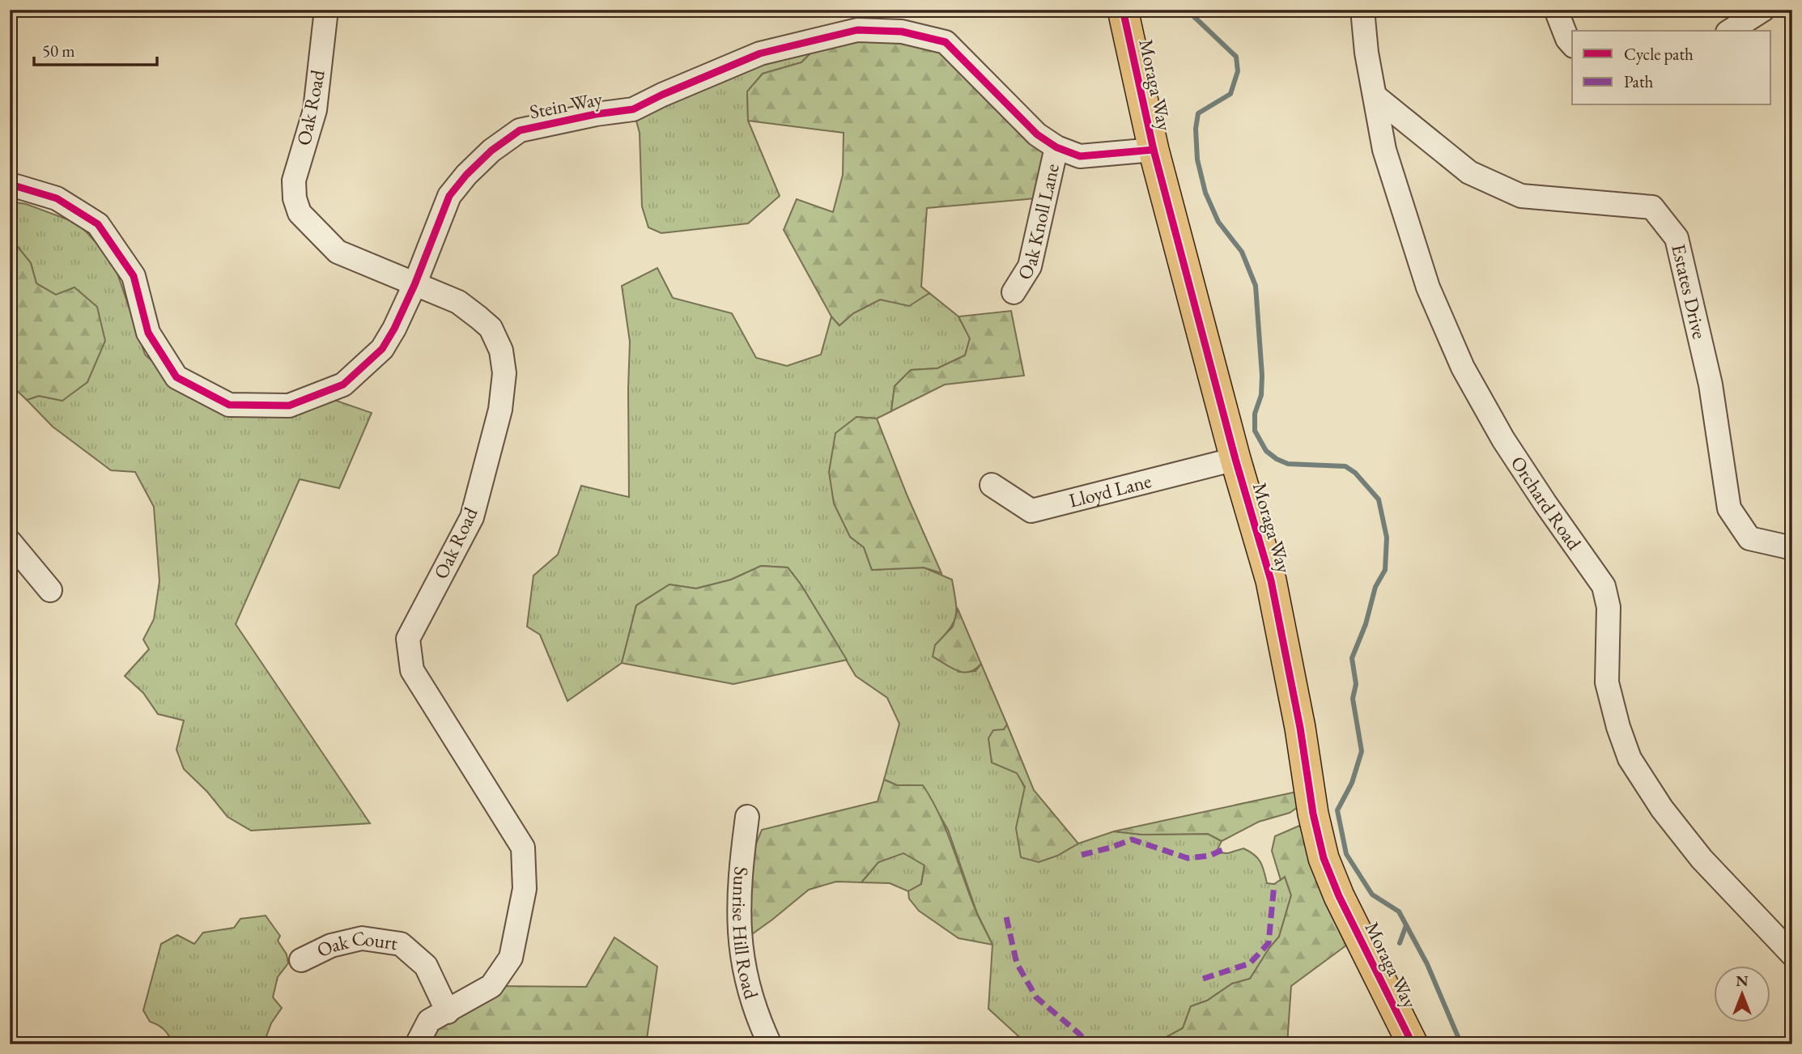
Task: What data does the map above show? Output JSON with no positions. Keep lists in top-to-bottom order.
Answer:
{
  "streets": {
    "main road": ["Moraga Way"],
    "street": [
      "Stein Way",
      "Oak Road",
      "Oak Knoll Lane",
      "Estates Drive",
      "Lloyd Lane",
      "Orchard Road",
      "Sunrise Hill Road",
      "Oak Court"
    ]
  },
  "crossings": [
    ["Moraga Way", "Stein Way"],
    ["Moraga Way", "Lloyd Lane"],
    ["Stein Way", "Oak Road"],
    ["Stein Way", "Oak Knoll Lane"],
    ["Oak Road", "Oak Court"],
    ["Estates Drive", "Orchard Road"]
  ],
  "legend": ["Cycle path", "Path"],
  "scale_bar": "50 m",
  "north": "top"
}
